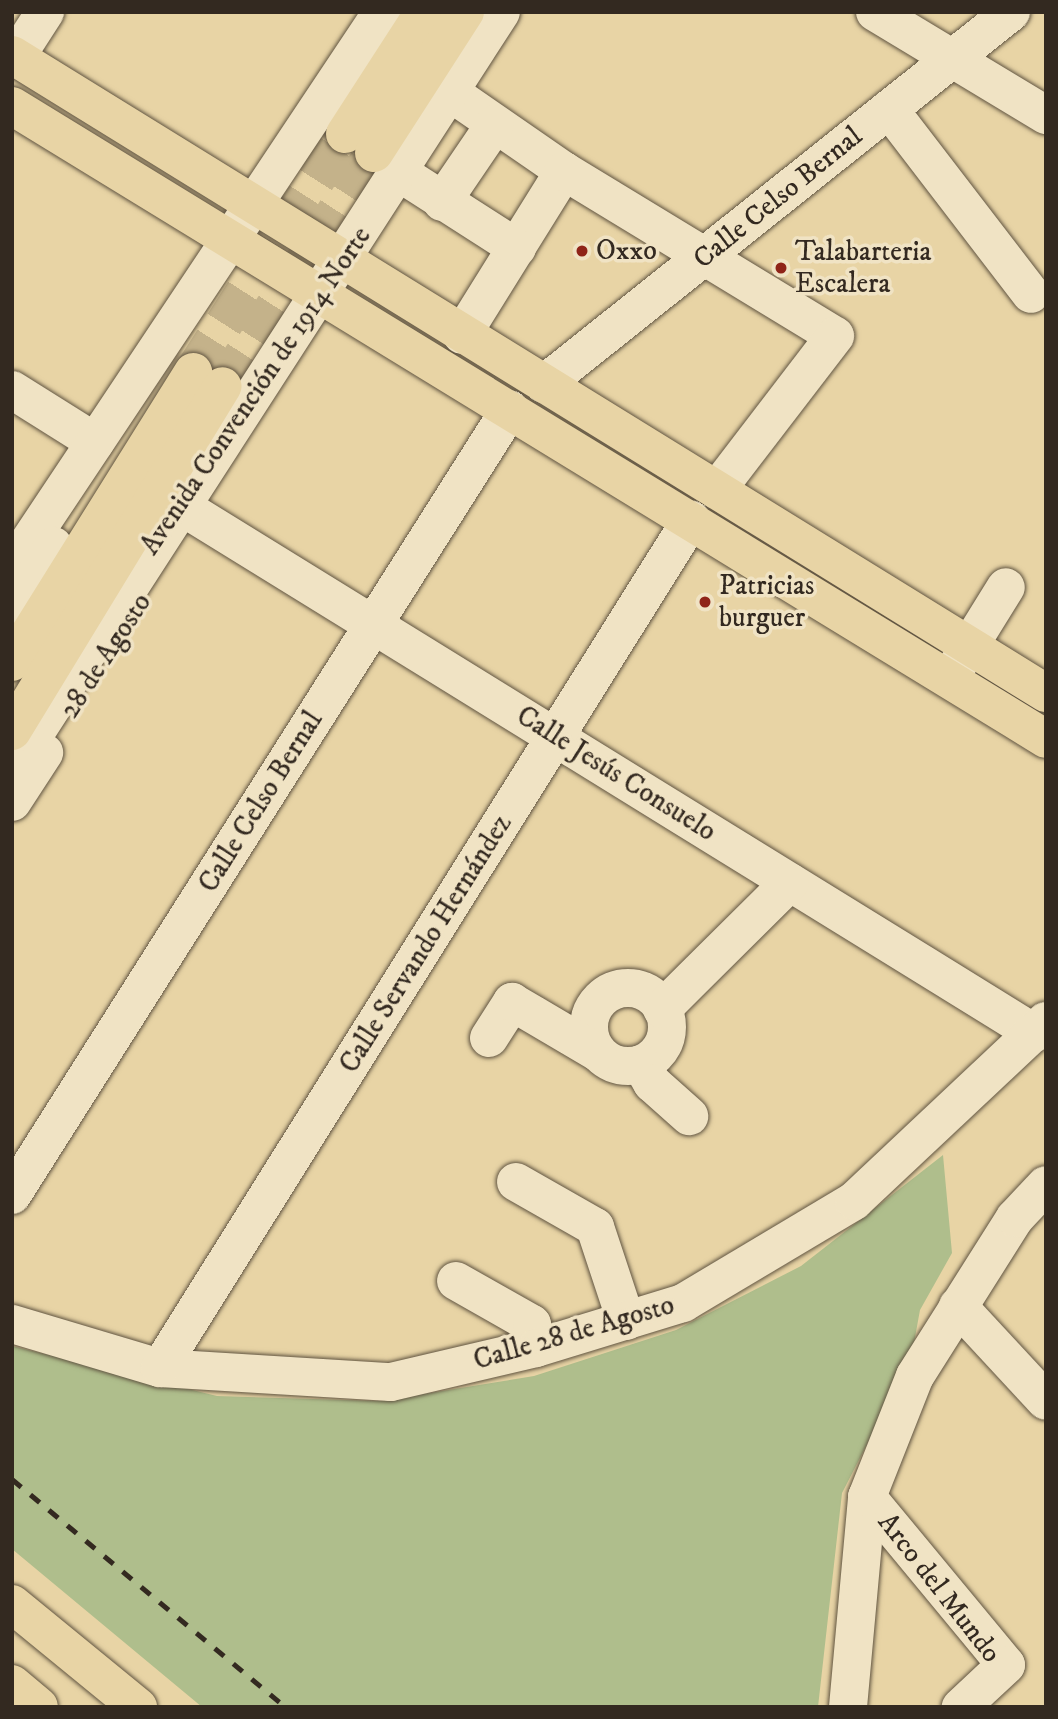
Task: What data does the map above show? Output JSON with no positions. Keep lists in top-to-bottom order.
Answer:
{
  "streets": {
    "main road": ["Avenida Convención de 1914 Norte"],
    "street": [
      "Calle Celso Bernal",
      "28 de Agosto",
      "Calle Jesús Consuelo",
      "Calle Servando Hernández",
      "Calle 28 de Agosto",
      "Arco del Mundo"
    ]
  },
  "crossings": [
    ["Calle Celso Bernal", "Calle Jesús Consuelo"],
    ["Avenida Convención de 1914 Norte", "28 de Agosto"],
    ["28 de Agosto", "Calle Jesús Consuelo"],
    ["Calle Jesús Consuelo", "Calle Servando Hernández"],
    ["Calle Jesús Consuelo", "Calle 28 de Agosto"],
    ["Calle Servando Hernández", "Calle 28 de Agosto"]
  ],
  "places": ["Oxxo", "Talabarteria Escalera", "Patricias burguer"]
}
